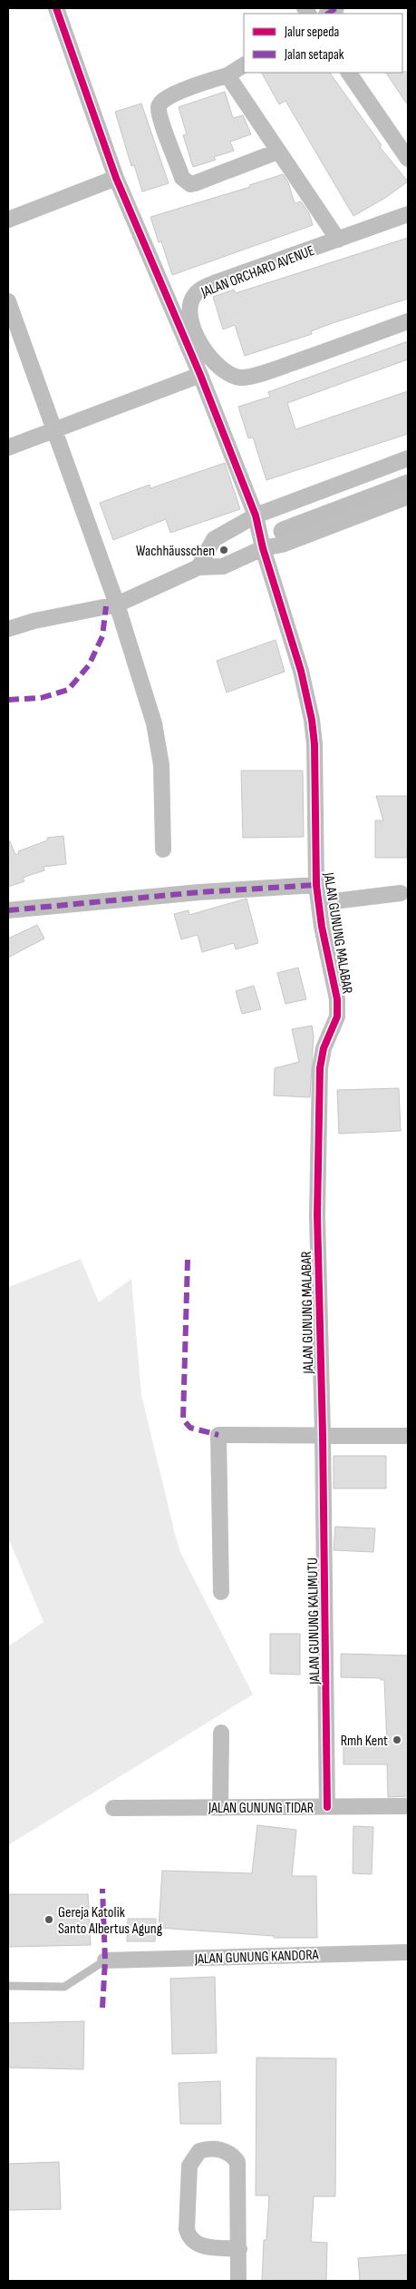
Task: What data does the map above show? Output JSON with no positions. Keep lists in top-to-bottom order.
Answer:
{
  "streets": {
    "street": [
      "JALAN ORCHARD AVENUE",
      "JALAN GUNUNG MALABAR",
      "JALAN GUNUNG KALIMUTU",
      "JALAN GUNUNG TIDAR",
      "JALAN GUNUNG KANDORA"
    ]
  },
  "crossings": [
    ["JALAN GUNUNG MALABAR", "JALAN GUNUNG KALIMUTU"],
    ["JALAN GUNUNG KALIMUTU", "JALAN GUNUNG TIDAR"]
  ],
  "places": ["Wachhäusschen", "Rmh Kent", "Gereja Katolik Santo Albertus Agung"],
  "legend": ["Jalur sepeda", "Jalan setapak"]
}
